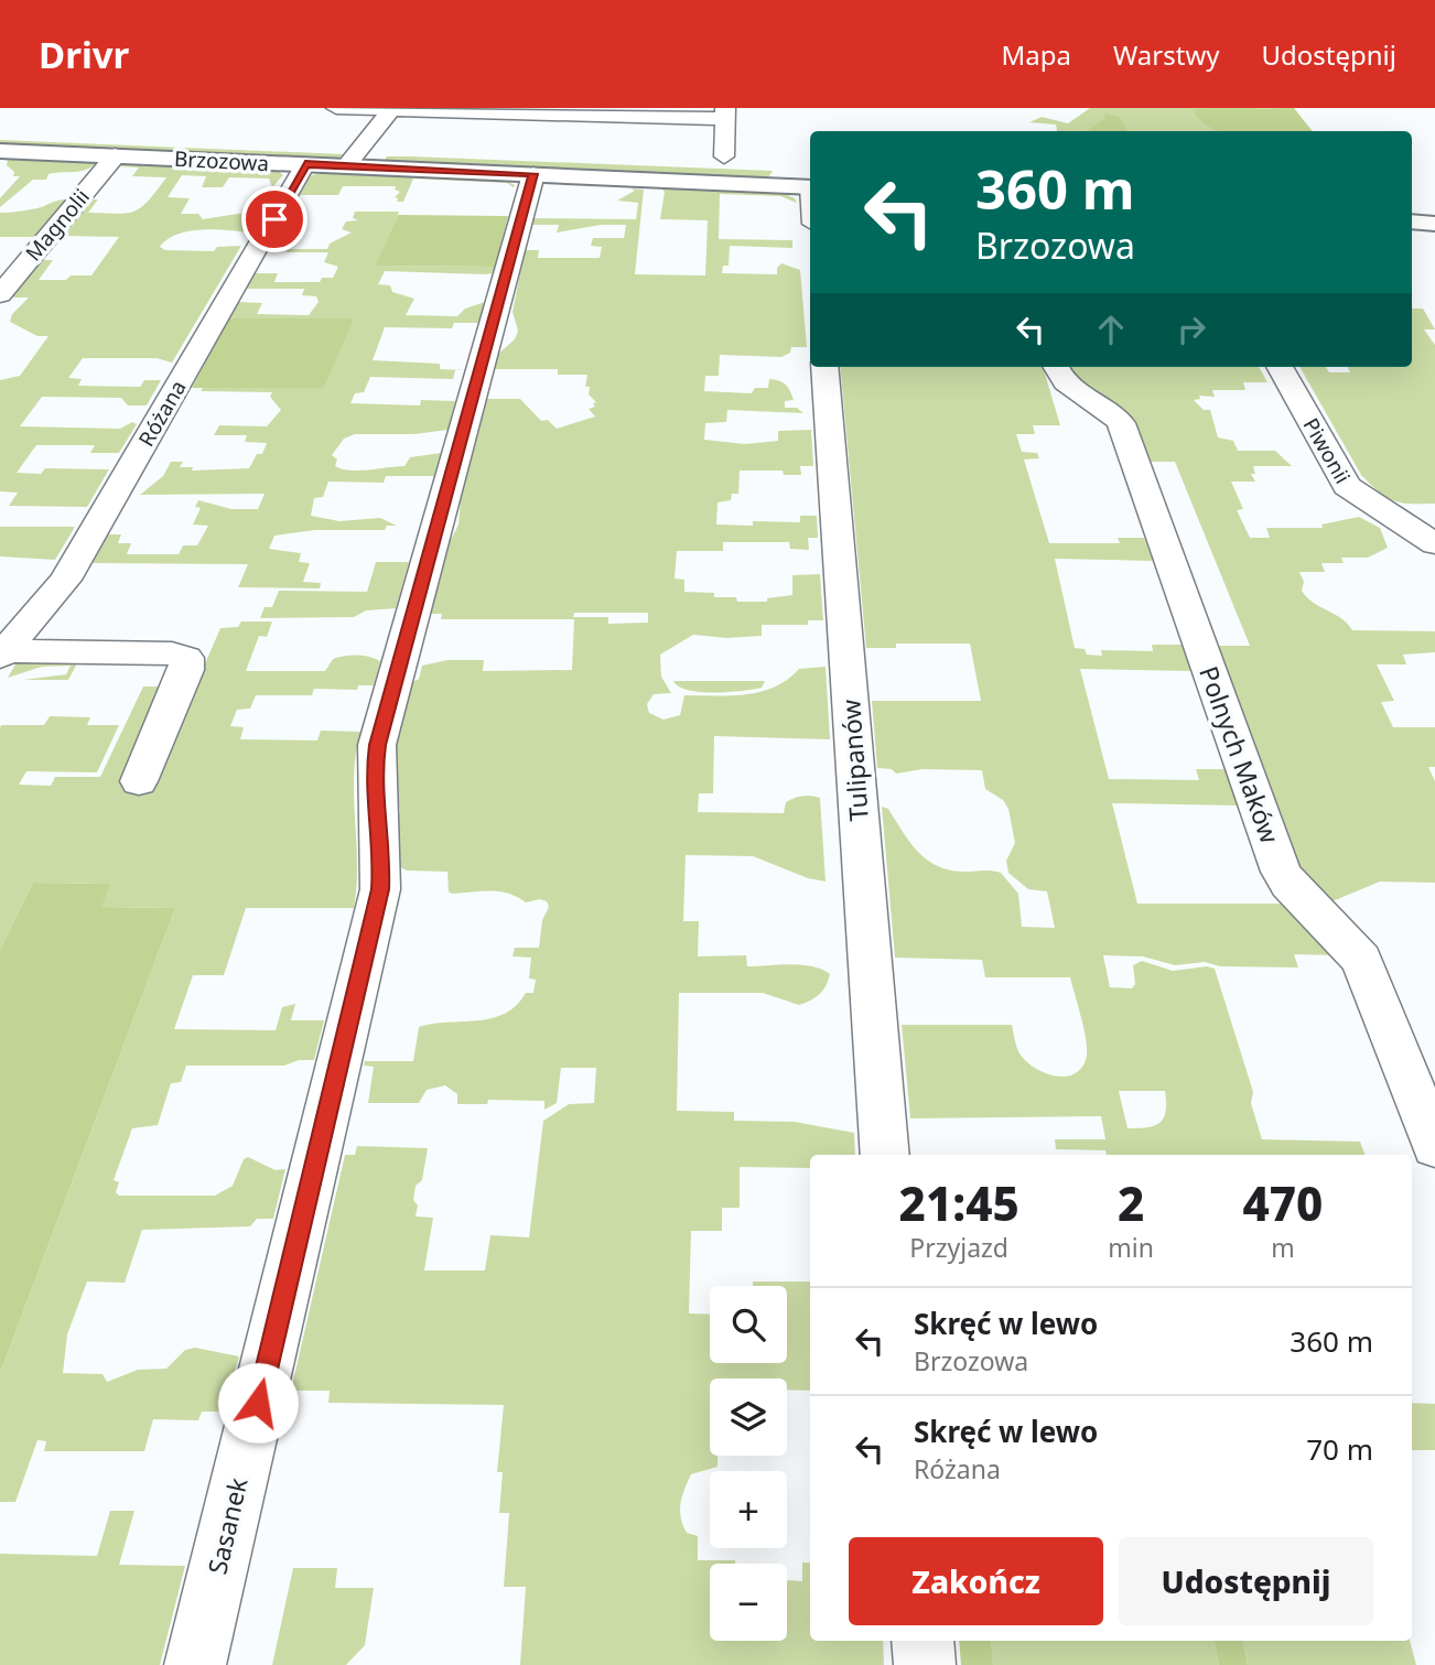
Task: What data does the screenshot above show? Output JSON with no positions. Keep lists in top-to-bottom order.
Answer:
{
  "streets": {
    "street": [
      "Brzozowa",
      "Magnolii",
      "Różana",
      "Piwonii",
      "Polnych Maków",
      "Tulipanów",
      "Sasanek"
    ]
  },
  "crossings": [
    ["Brzozowa", "Magnolii"],
    ["Brzozowa", "Różana"],
    ["Brzozowa", "Sasanek"]
  ],
  "page": {
    "header": "Drivr",
    "nav": ["Mapa", "Warstwy", "Udostępnij"],
    "turn": ["360 m", "Brzozowa"],
    "eta": [
      "21:45",
      "Przyjazd",
      "2",
      "min",
      "470",
      "m"
    ],
    "map_buttons": ["+", "−"],
    "list": [
      {
        "name": "Skręć w lewo",
        "note": "Brzozowa",
        "value": "360 m"
      },
      {
        "name": "Skręć w lewo",
        "note": "Różana",
        "value": "70 m"
      }
    ],
    "buttons": ["Zakończ", "Udostępnij"]
  }
}
